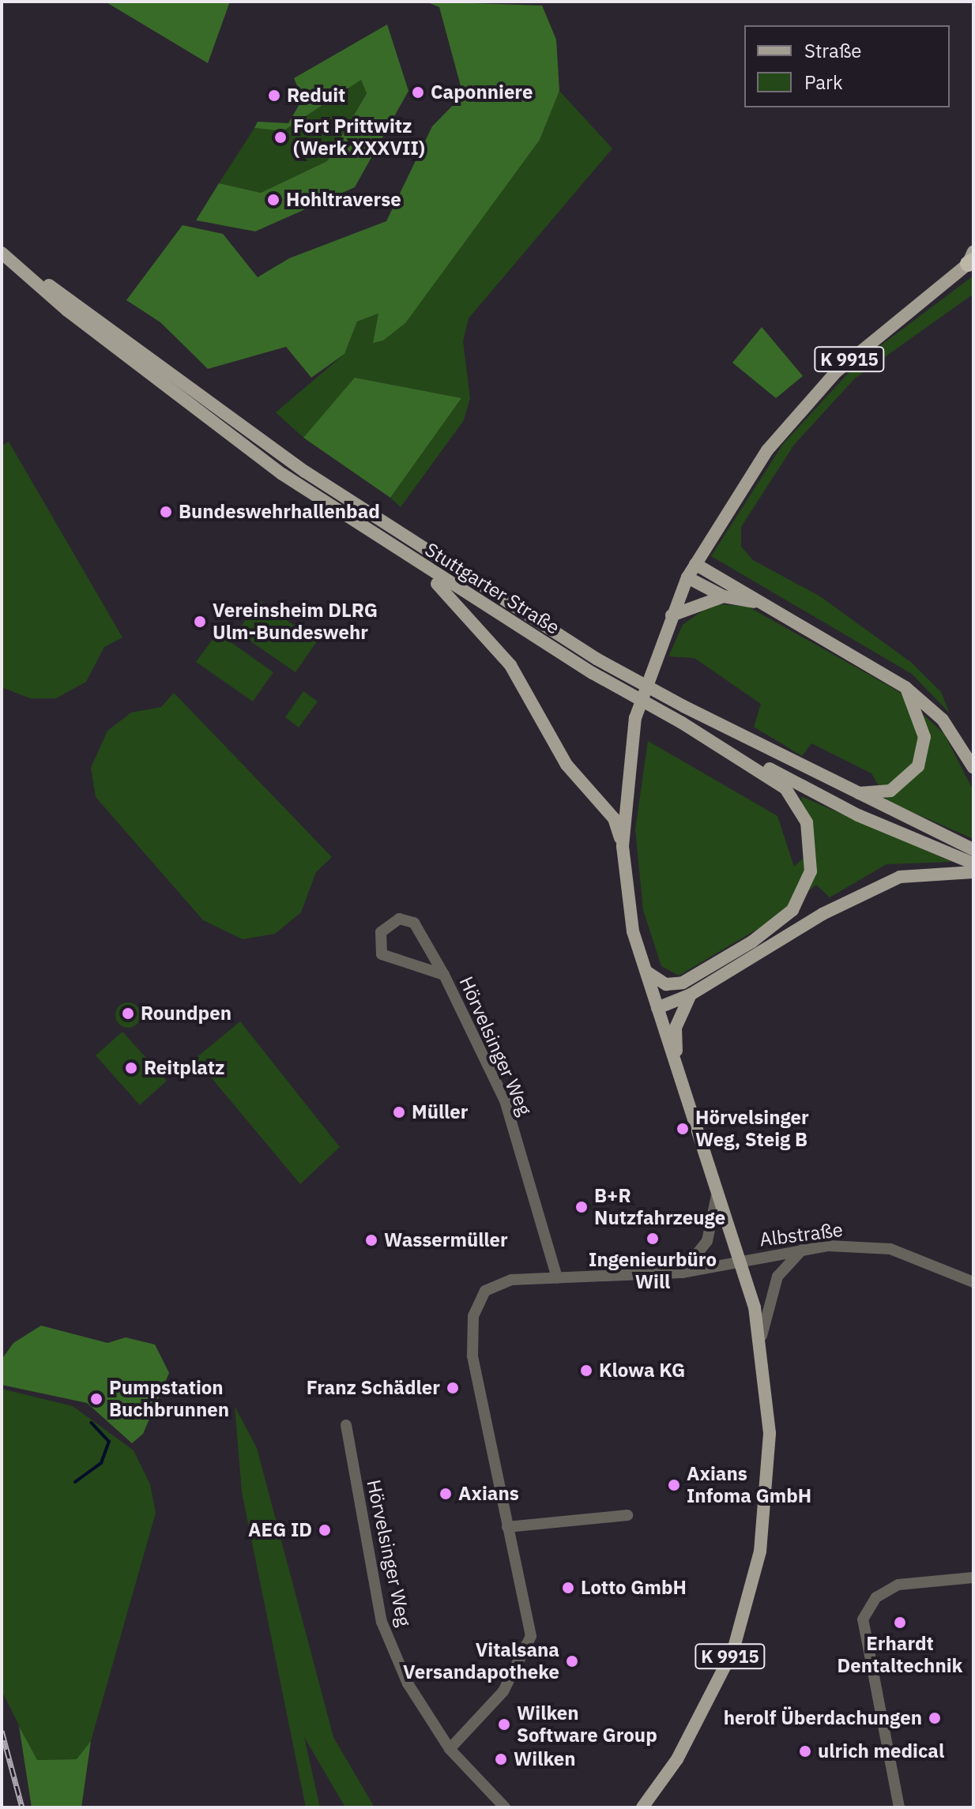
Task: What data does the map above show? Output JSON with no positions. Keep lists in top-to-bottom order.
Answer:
{
  "streets": {
    "main road": ["K 9915", "Stuttgarter Straße"],
    "street": ["Hörvelsinger Weg", "Albstraße"]
  },
  "crossings": [
    ["K 9915", "Albstraße"]
  ],
  "places": [
    "Caponniere",
    "Reduit",
    "Fort Prittwitz (Werk XXXVII)",
    "Hohltraverse",
    "Bundeswehrhallenbad",
    "Vereinsheim DLRG Ulm-Bundeswehr",
    "Roundpen",
    "Reitplatz",
    "Müller",
    "Hörvelsinger Weg, Steig B",
    "B+R Nutzfahrzeuge",
    "Ingenieurbüro Will",
    "Wassermüller",
    "Klowa KG",
    "Franz Schädler",
    "Pumpstation Buchbrunnen",
    "Axians Infoma GmbH",
    "Axians",
    "AEG ID",
    "Lotto GmbH",
    "Erhardt Dentaltechnik",
    "Vitalsana Versandapotheke",
    "herolf Überdachungen",
    "Wilken Software Group",
    "ulrich medical",
    "Wilken"
  ],
  "legend": ["Straße", "Park"]
}
